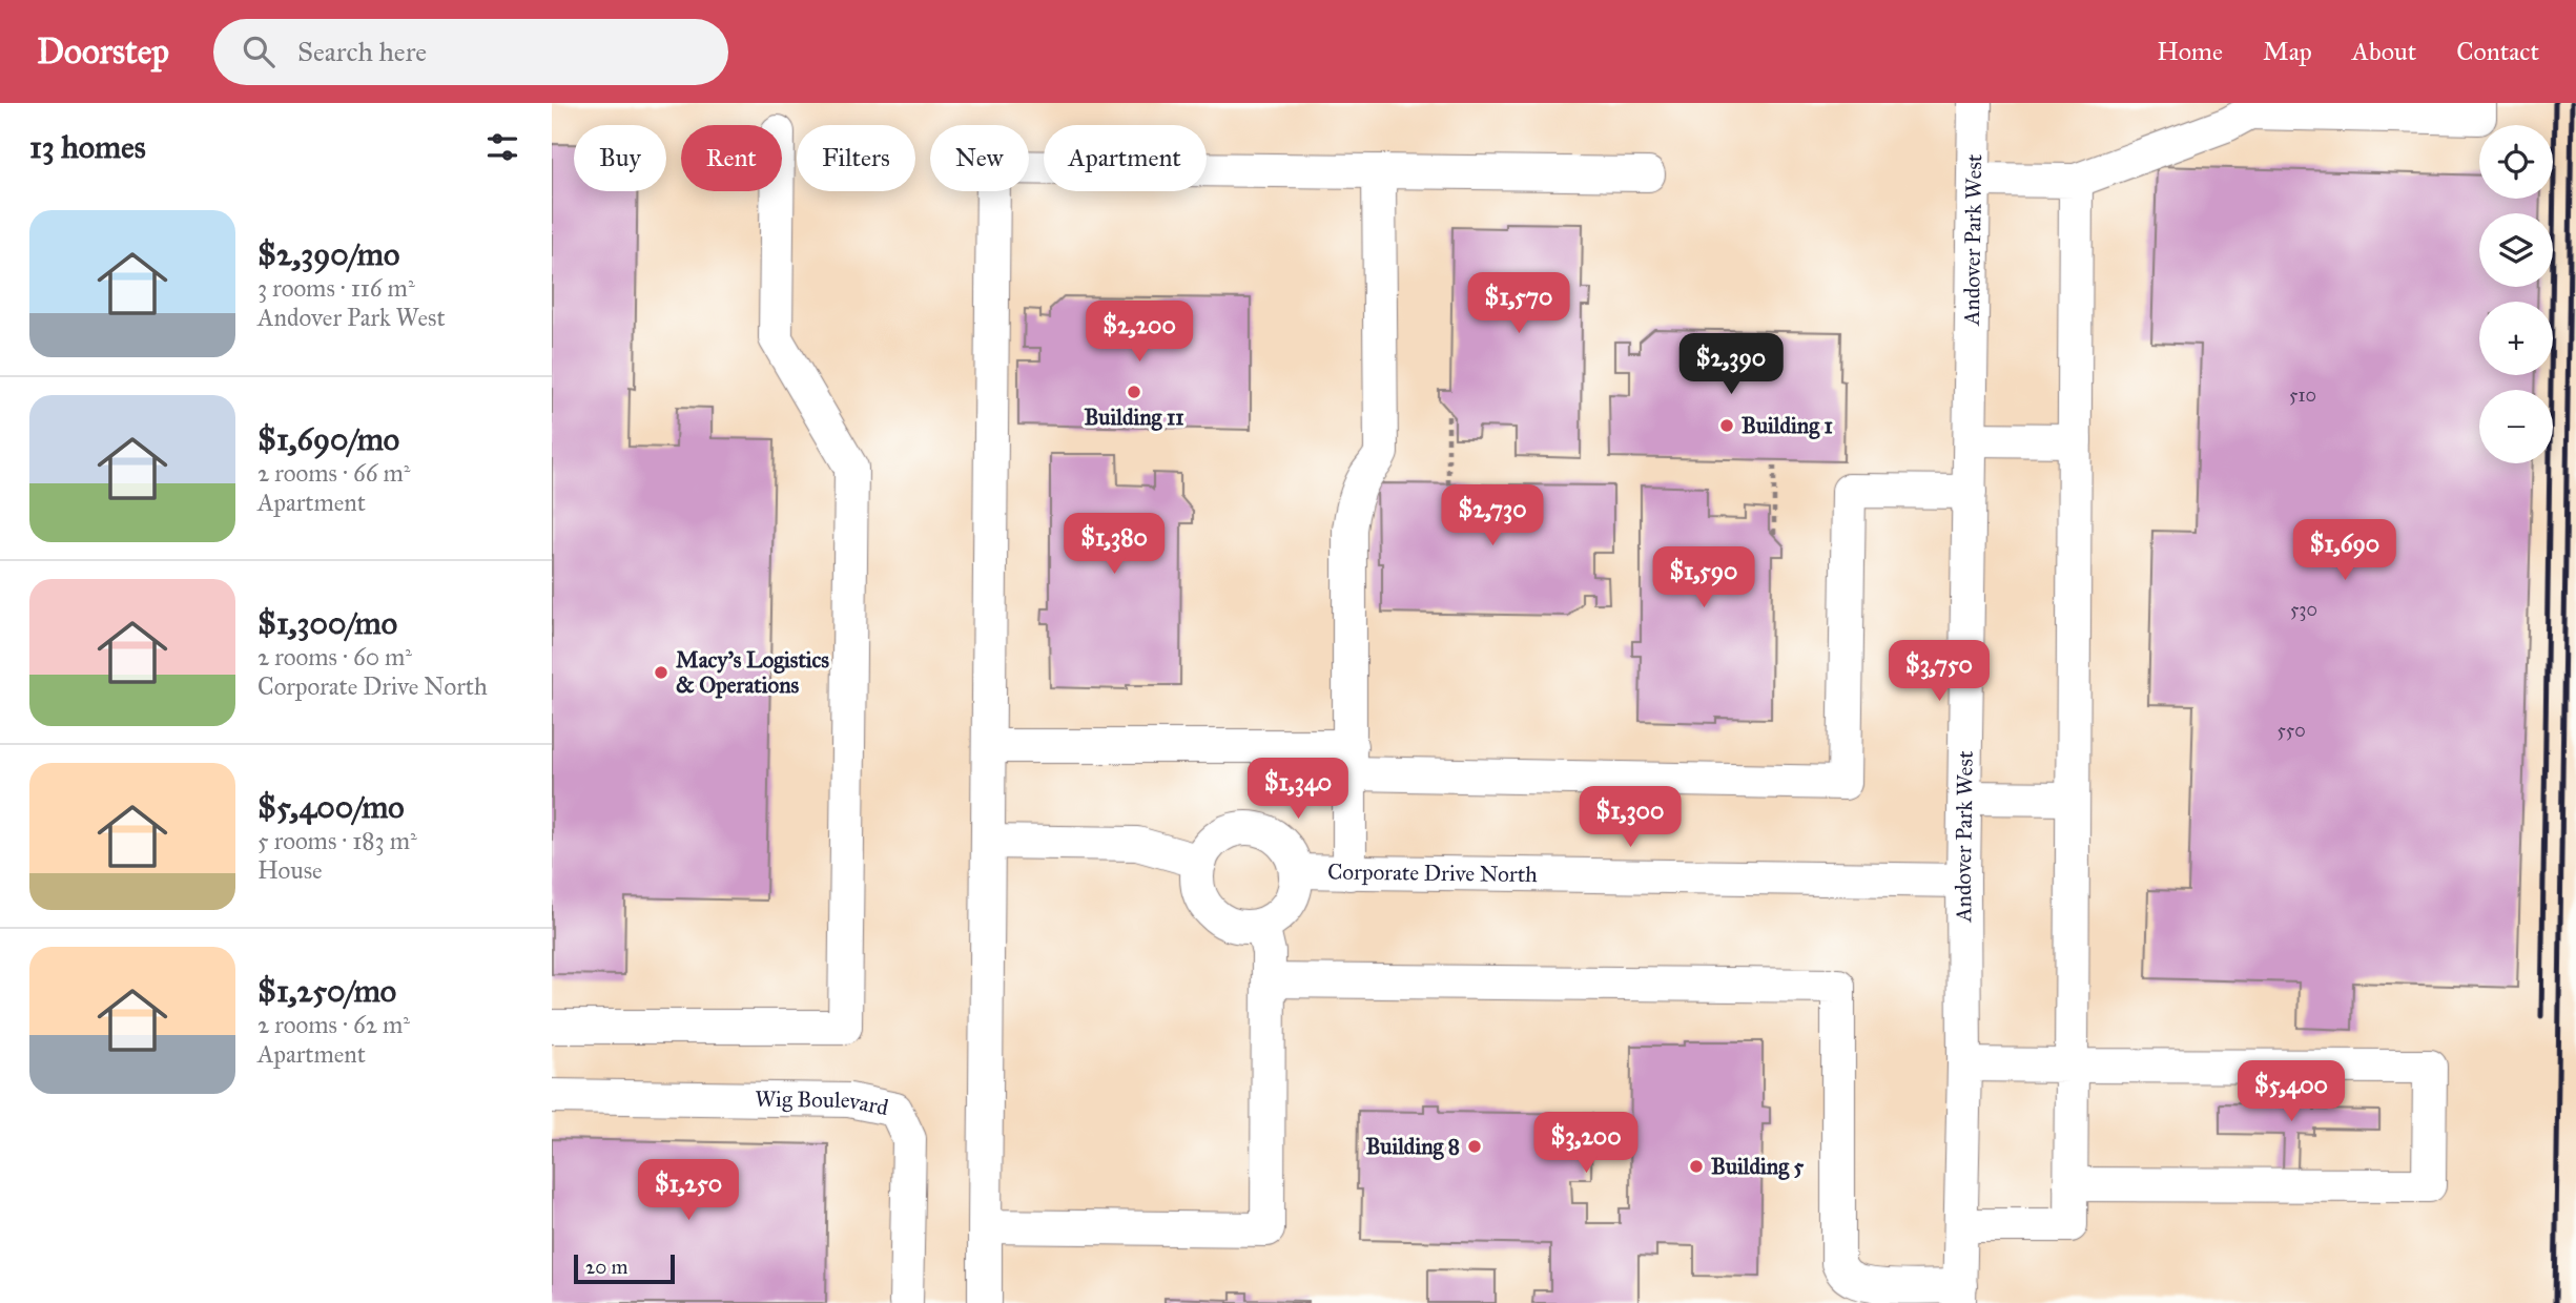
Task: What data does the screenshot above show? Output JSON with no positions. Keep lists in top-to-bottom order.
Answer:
{
  "streets": {
    "street": ["Andover Park West", "Corporate Drive North", "Wig Boulevard"]
  },
  "crossings": [
    ["Andover Park West", "Corporate Drive North"]
  ],
  "places": [
    "Building 11",
    "Building 1",
    "Macy's Logistics & Operations",
    "Building 8",
    "Building 5"
  ],
  "house_numbers": ["510", "530", "550"],
  "scale_bar": "20 m",
  "page": {
    "header": "Doorstep",
    "search": "Search here",
    "nav": [
      "Home",
      "Map",
      "About",
      "Contact"
    ],
    "heading": "13 homes",
    "map_buttons": ["+", "−"],
    "chip": [
      "Buy",
      "Rent",
      "Filters",
      "New",
      "Apartment"
    ],
    "list": [
      {
        "name": "$2,390/mo",
        "note": "3 rooms · 116 m² · Andover Park West"
      },
      {
        "name": "$1,690/mo",
        "note": "2 rooms · 66 m² · Apartment"
      },
      {
        "name": "$1,300/mo",
        "note": "2 rooms · 60 m² · Corporate Drive North"
      },
      {
        "name": "$5,400/mo",
        "note": "5 rooms · 183 m² · House"
      },
      {
        "name": "$1,250/mo",
        "note": "2 rooms · 62 m² · Apartment"
      }
    ],
    "price": [
      "$1,570",
      "$2,200",
      "$2,390",
      "$2,730",
      "$1,380",
      "$1,690",
      "$1,590",
      "$3,750",
      "$1,340",
      "$1,300",
      "$5,400",
      "$3,200",
      "$1,250"
    ],
    "scale": "20 m"
  }
}
